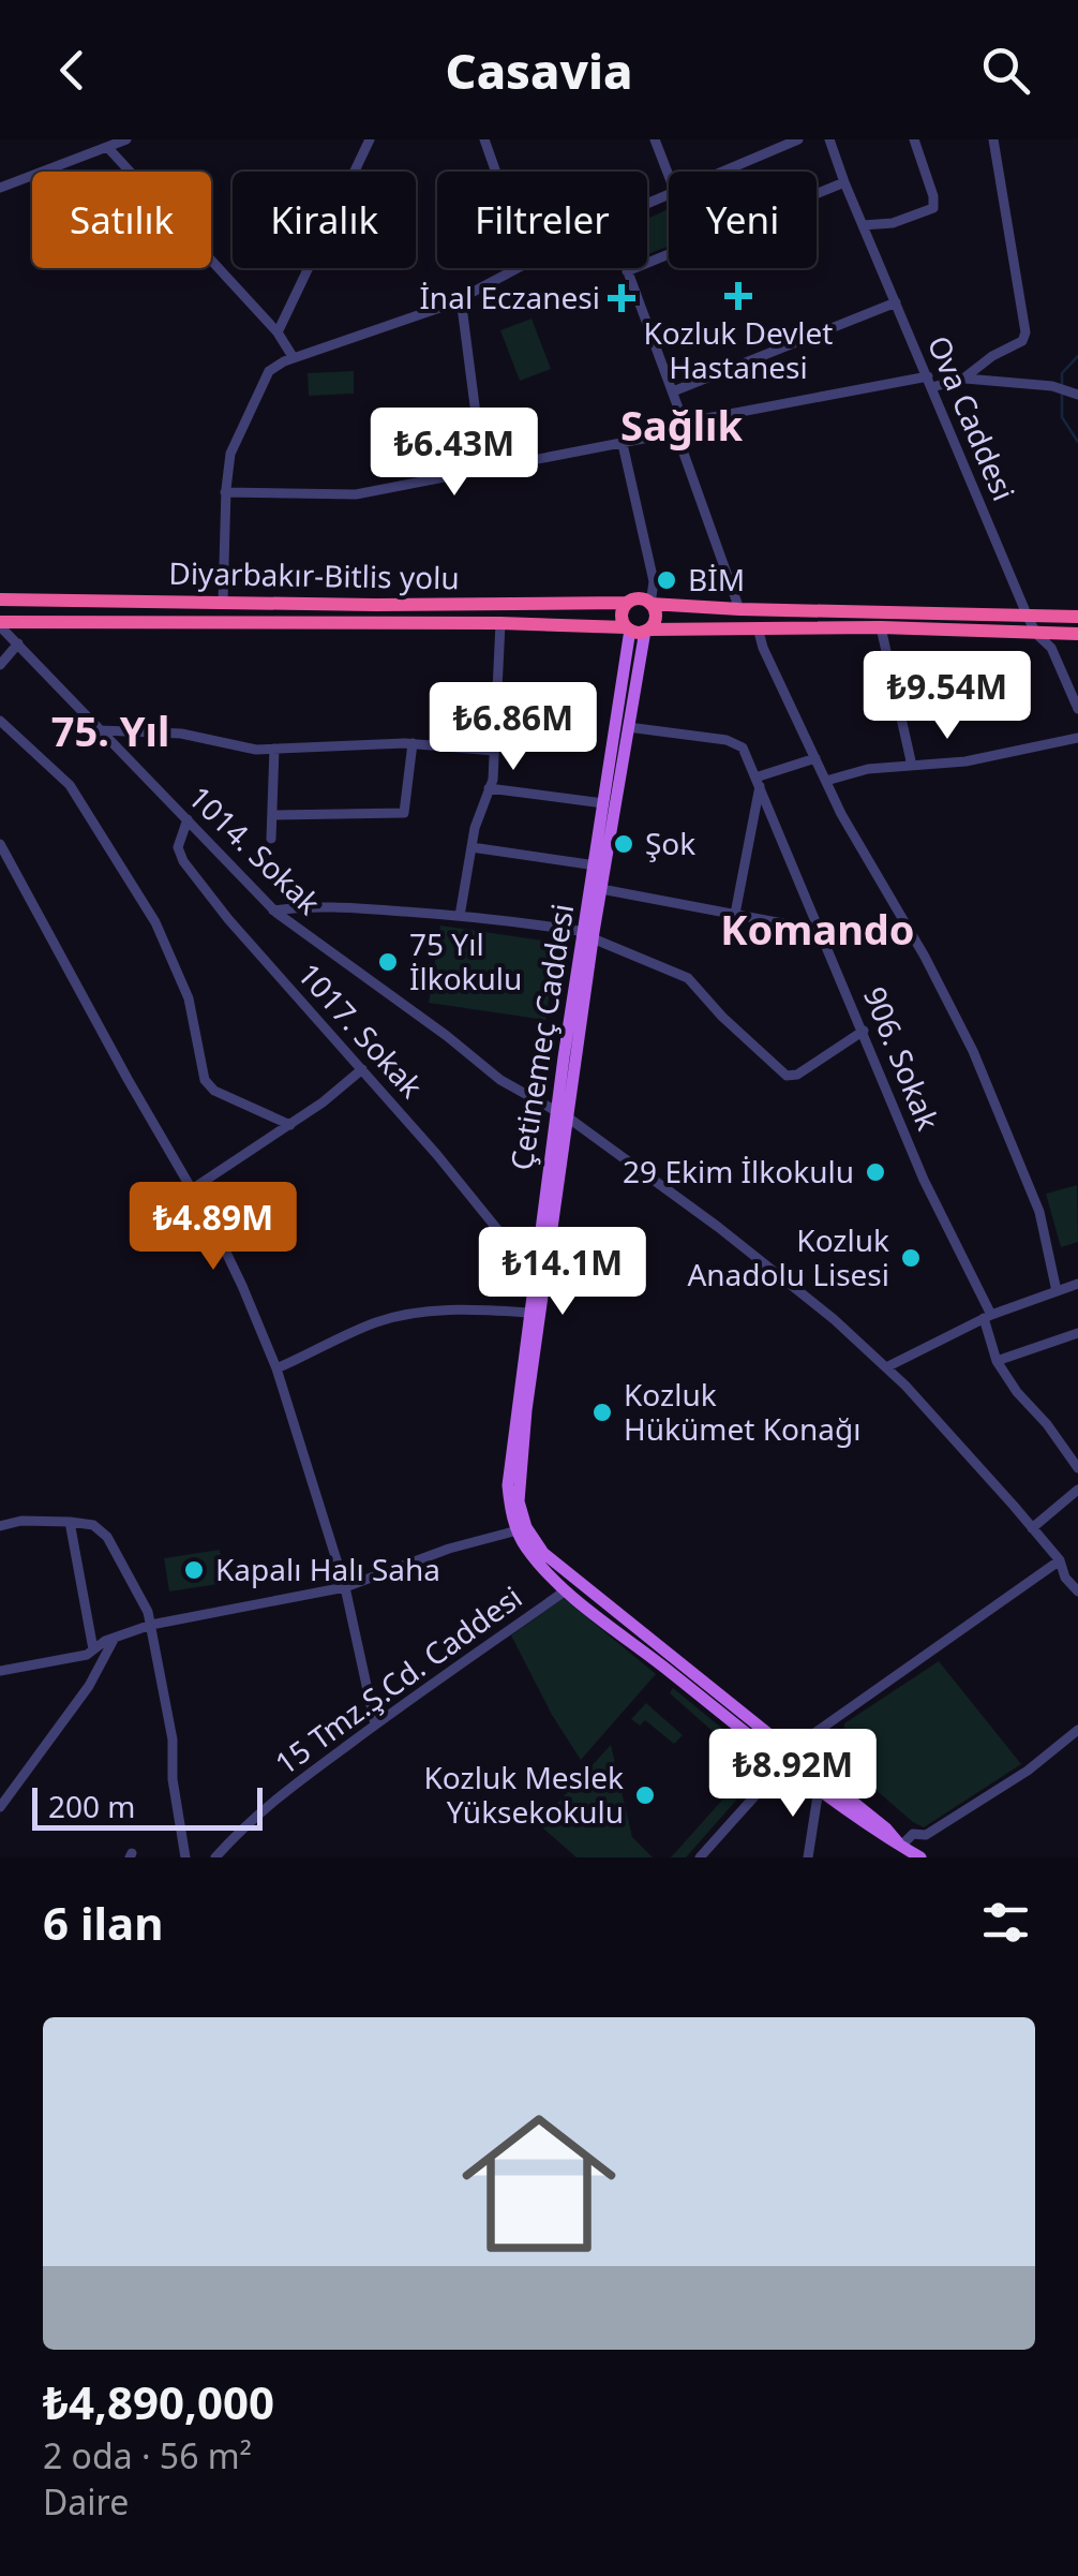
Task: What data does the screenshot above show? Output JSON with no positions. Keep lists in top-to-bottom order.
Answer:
{
  "streets": {
    "highway": ["Diyarbakır-Bitlis yolu"],
    "main road": ["Çetinemeç Caddesi"],
    "street": [
      "Ova Caddesi",
      "1014. Sokak",
      "1017. Sokak",
      "906. Sokak",
      "15 Tmz.Ş.Cd. Caddesi"
    ]
  },
  "crossings": [
    ["Ova Caddesi", "Diyarbakır-Bitlis yolu"],
    ["Diyarbakır-Bitlis yolu", "1014. Sokak"],
    ["Diyarbakır-Bitlis yolu", "Çetinemeç Caddesi"],
    ["1014. Sokak", "1017. Sokak"],
    ["1014. Sokak", "Çetinemeç Caddesi"],
    ["1017. Sokak", "Çetinemeç Caddesi"],
    ["Çetinemeç Caddesi", "906. Sokak"],
    ["Çetinemeç Caddesi", "15 Tmz.Ş.Cd. Caddesi"]
  ],
  "districts": ["Sağlık", "75. Yıl", "Komando"],
  "places": {
    "health": ["Kozluk Devlet Hastanesi", "İnal Eczanesi"],
    "other": [
      "BİM",
      "Şok",
      "75 Yıl İlkokulu",
      "29 Ekim İlkokulu",
      "Kozluk Anadolu Lisesi",
      "Kozluk Hükümet Konağı",
      "Kapalı Halı Saha",
      "Kozluk Meslek Yüksekokulu"
    ]
  },
  "scale_bar": "200 m",
  "page": {
    "header": "Casavia",
    "chip": [
      "Satılık",
      "Kiralık",
      "Filtreler",
      "Yeni"
    ],
    "price": [
      "₺6.43M",
      "₺9.54M",
      "₺6.86M",
      "₺4.89M",
      "₺14.1M",
      "₺8.92M"
    ],
    "scale": "200 m",
    "heading": "6 ilan",
    "list": [
      {
        "name": "₺4,890,000",
        "note": "2 oda · 56 m² · Daire"
      }
    ]
  }
}
